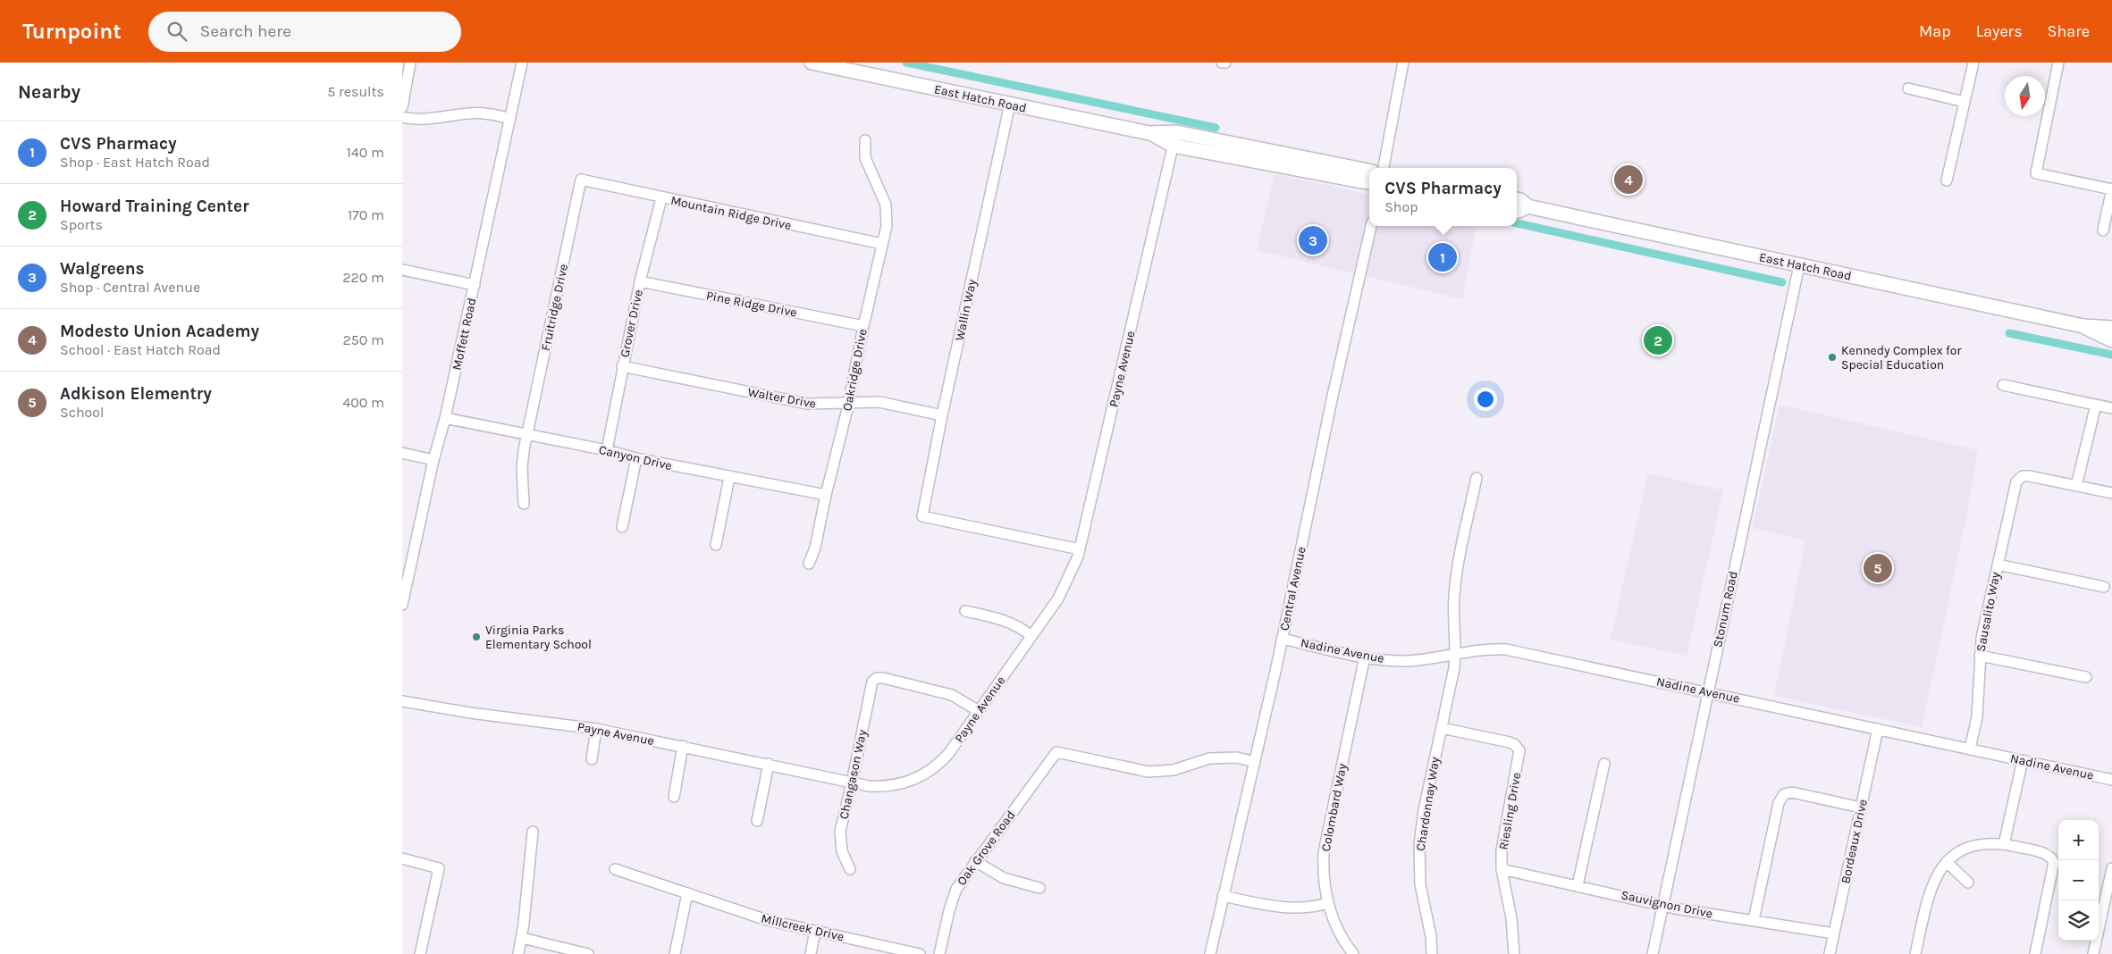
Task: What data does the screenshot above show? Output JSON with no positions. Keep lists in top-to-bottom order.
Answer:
{
  "streets": {
    "main road": ["East Hatch Road"],
    "street": [
      "Mountain Ridge Drive",
      "Pine Ridge Drive",
      "Fruitridge Drive",
      "Wallin Way",
      "Grover Drive",
      "Moffett Road",
      "Payne Avenue",
      "Oakridge Drive",
      "Walter Drive",
      "Canyon Drive",
      "Central Avenue",
      "Stonum Road",
      "Sausalito Way",
      "Nadine Avenue",
      "Changason Way",
      "Chardonnay Way",
      "Colombard Way",
      "Riesling Drive",
      "Bordeaux Drive",
      "Oak Grove Road",
      "Sauvignon Drive",
      "Millcreek Drive"
    ]
  },
  "crossings": [
    ["East Hatch Road", "Wallin Way"],
    ["East Hatch Road", "Payne Avenue"],
    ["East Hatch Road", "Stonum Road"],
    ["Mountain Ridge Drive", "Fruitridge Drive"],
    ["Mountain Ridge Drive", "Grover Drive"],
    ["Mountain Ridge Drive", "Oakridge Drive"],
    ["Pine Ridge Drive", "Grover Drive"],
    ["Pine Ridge Drive", "Oakridge Drive"],
    ["Fruitridge Drive", "Canyon Drive"],
    ["Wallin Way", "Payne Avenue"],
    ["Wallin Way", "Walter Drive"],
    ["Grover Drive", "Walter Drive"],
    ["Grover Drive", "Canyon Drive"],
    ["Moffett Road", "Canyon Drive"],
    ["Payne Avenue", "Changason Way"],
    ["Oakridge Drive", "Walter Drive"],
    ["Oakridge Drive", "Canyon Drive"],
    ["Central Avenue", "Nadine Avenue"],
    ["Central Avenue", "Oak Grove Road"],
    ["Stonum Road", "Nadine Avenue"],
    ["Stonum Road", "Sauvignon Drive"],
    ["Sausalito Way", "Nadine Avenue"],
    ["Nadine Avenue", "Chardonnay Way"],
    ["Nadine Avenue", "Colombard Way"],
    ["Nadine Avenue", "Bordeaux Drive"],
    ["Chardonnay Way", "Riesling Drive"],
    ["Riesling Drive", "Sauvignon Drive"],
    ["Bordeaux Drive", "Sauvignon Drive"]
  ],
  "places": ["Kennedy Complex for Special Education", "Virginia Parks Elementary School"],
  "north": "bottom",
  "page": {
    "header": "Turnpoint",
    "search": "Search here",
    "nav": ["Map", "Layers", "Share"],
    "heading": ["Nearby", "5 results"],
    "list": [
      {
        "mark": "1",
        "name": "CVS Pharmacy",
        "note": "Shop · East Hatch Road",
        "value": "140 m"
      },
      {
        "mark": "2",
        "name": "Howard Training Center",
        "note": "Sports",
        "value": "170 m"
      },
      {
        "mark": "3",
        "name": "Walgreens",
        "note": "Shop · Central Avenue",
        "value": "220 m"
      },
      {
        "mark": "4",
        "name": "Modesto Union Academy",
        "note": "School · East Hatch Road",
        "value": "250 m"
      },
      {
        "mark": "5",
        "name": "Adkison Elementry",
        "note": "School",
        "value": "400 m"
      }
    ],
    "pins": [
      "4",
      "3",
      "1",
      "2",
      "5"
    ],
    "popup": ["CVS Pharmacy", "Shop"],
    "map_buttons": ["+", "−"]
  }
}
